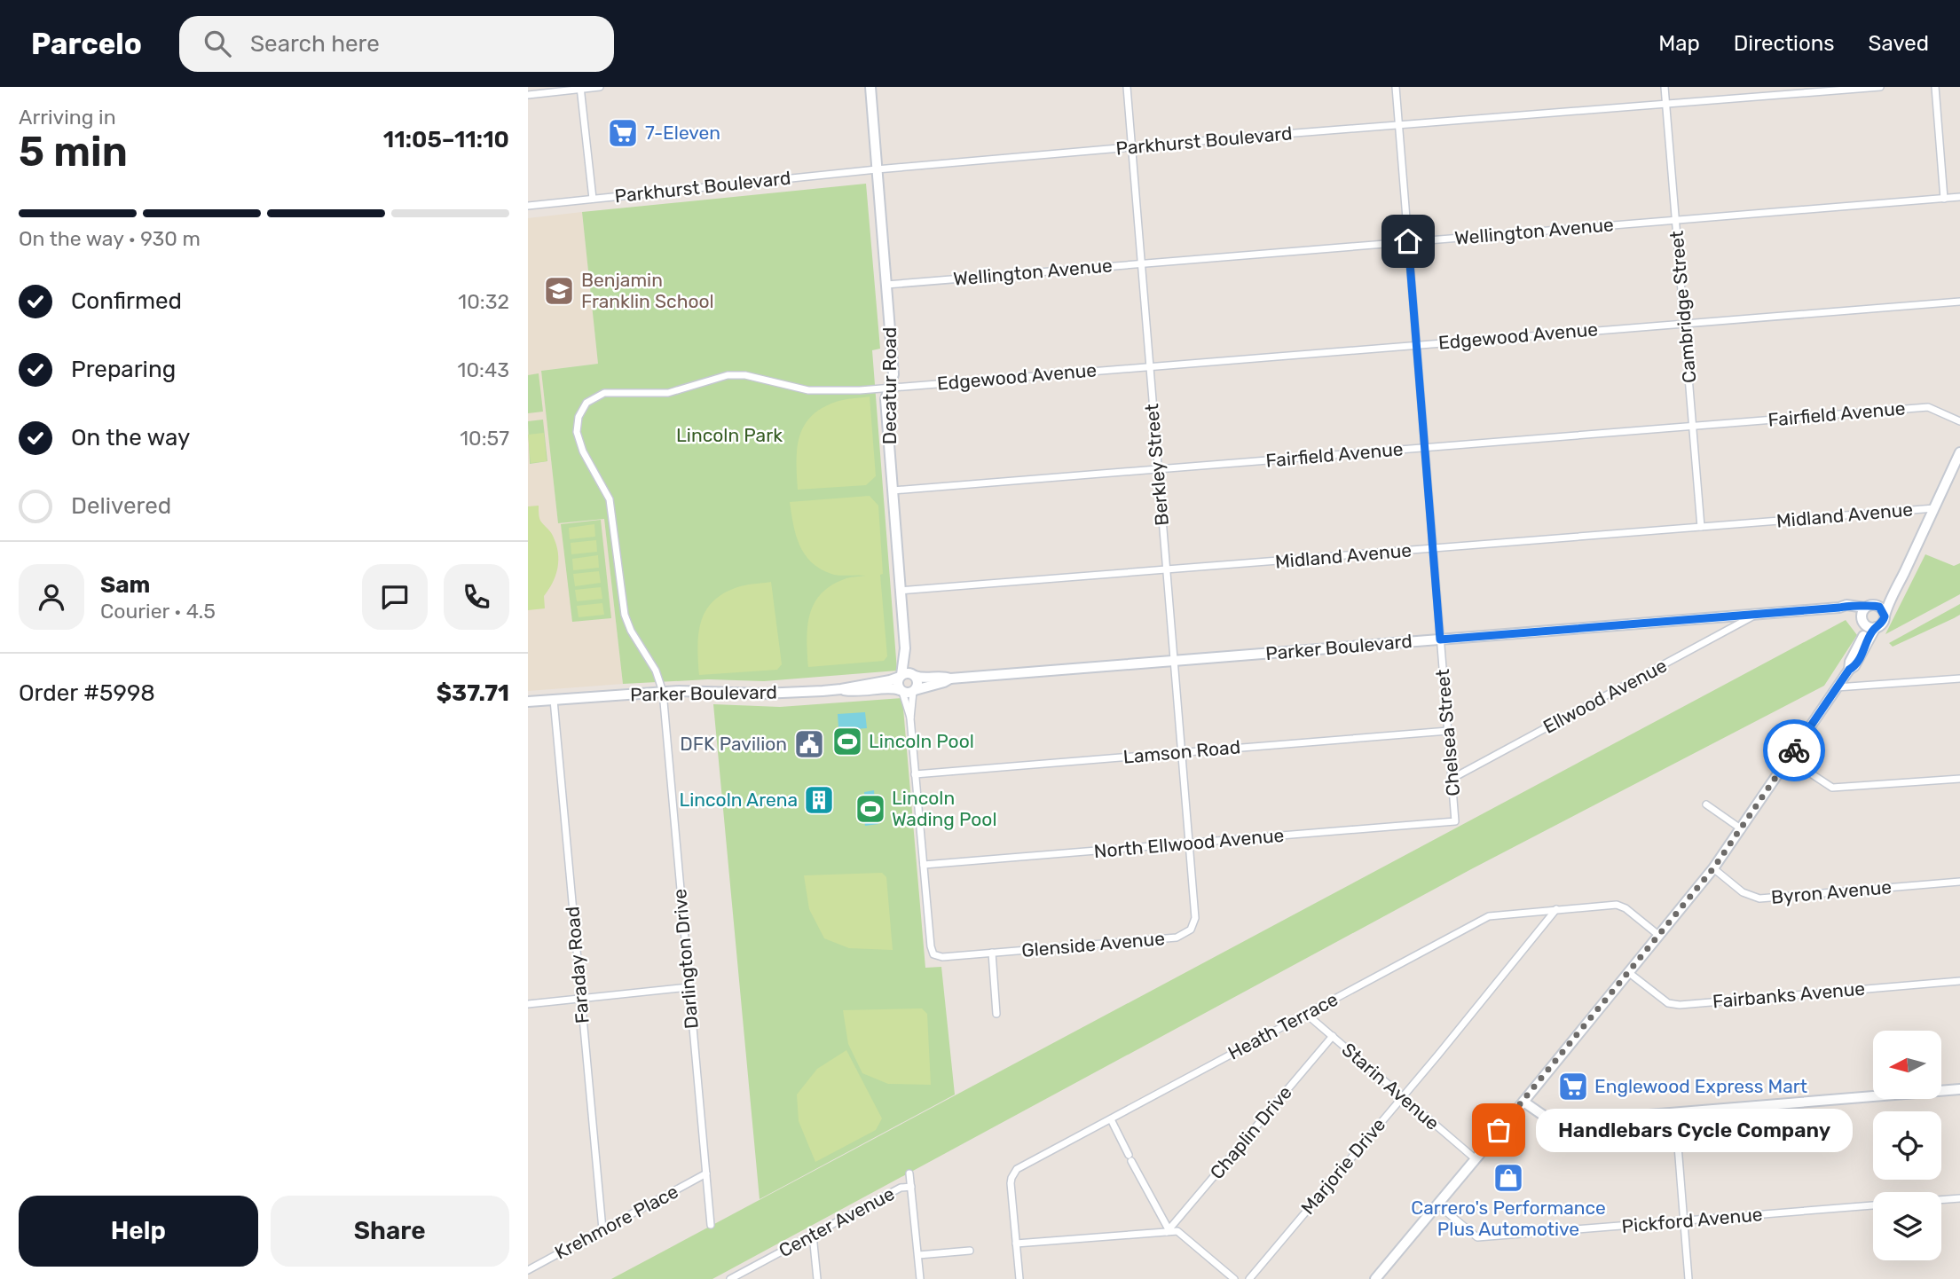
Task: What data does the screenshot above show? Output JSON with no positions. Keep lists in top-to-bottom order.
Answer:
{
  "streets": {
    "street": [
      "Parkhurst Boulevard",
      "Wellington Avenue",
      "Cambridge Street",
      "Edgewood Avenue",
      "Decatur Road",
      "Fairfield Avenue",
      "Berkley Street",
      "Midland Avenue",
      "Parker Boulevard",
      "Ellwood Avenue",
      "Chelsea Street",
      "Lamson Road",
      "North Ellwood Avenue",
      "Byron Avenue",
      "Glenside Avenue",
      "Darlington Drive",
      "Faraday Road",
      "Fairbanks Avenue",
      "Heath Terrace",
      "Starin Avenue",
      "Chaplin Drive",
      "Marjorie Drive",
      "Pickford Avenue",
      "Krehmore Place",
      "Center Avenue"
    ]
  },
  "crossings": [
    ["Parkhurst Boulevard", "Cambridge Street"],
    ["Parkhurst Boulevard", "Decatur Road"],
    ["Parkhurst Boulevard", "Berkley Street"],
    ["Parkhurst Boulevard", "Chelsea Street"],
    ["Wellington Avenue", "Cambridge Street"],
    ["Wellington Avenue", "Decatur Road"],
    ["Wellington Avenue", "Berkley Street"],
    ["Wellington Avenue", "Chelsea Street"],
    ["Cambridge Street", "Edgewood Avenue"],
    ["Cambridge Street", "Fairfield Avenue"],
    ["Cambridge Street", "Midland Avenue"],
    ["Edgewood Avenue", "Decatur Road"],
    ["Edgewood Avenue", "Berkley Street"],
    ["Edgewood Avenue", "Parker Boulevard"],
    ["Edgewood Avenue", "Chelsea Street"],
    ["Edgewood Avenue", "Darlington Drive"],
    ["Decatur Road", "Fairfield Avenue"],
    ["Decatur Road", "Midland Avenue"],
    ["Decatur Road", "Parker Boulevard"],
    ["Fairfield Avenue", "Berkley Street"],
    ["Fairfield Avenue", "Chelsea Street"],
    ["Berkley Street", "Midland Avenue"],
    ["Berkley Street", "Parker Boulevard"],
    ["Berkley Street", "Lamson Road"],
    ["Berkley Street", "North Ellwood Avenue"],
    ["Berkley Street", "Glenside Avenue"],
    ["Midland Avenue", "Chelsea Street"],
    ["Parker Boulevard", "Ellwood Avenue"],
    ["Parker Boulevard", "Chelsea Street"],
    ["Parker Boulevard", "Darlington Drive"],
    ["Parker Boulevard", "Faraday Road"],
    ["Ellwood Avenue", "Chelsea Street"],
    ["Chelsea Street", "Lamson Road"],
    ["Chelsea Street", "North Ellwood Avenue"],
    ["North Ellwood Avenue", "Glenside Avenue"],
    ["Darlington Drive", "Krehmore Place"],
    ["Faraday Road", "Krehmore Place"],
    ["Heath Terrace", "Starin Avenue"],
    ["Heath Terrace", "Marjorie Drive"],
    ["Starin Avenue", "Chaplin Drive"],
    ["Starin Avenue", "Marjorie Drive"]
  ],
  "parks": ["Lincoln Park"],
  "places": {
    "supermarket": ["7-Eleven", "Englewood Express Mart"],
    "school or university": ["Benjamin Franklin School"],
    "sports": ["Lincoln Pool", "Lincoln Wading Pool"],
    "public building": ["DFK Pavilion"],
    "building": ["Lincoln Arena"],
    "other": ["Handlebars Cycle Company"],
    "shop": ["Carrero's Performance Plus Automotive"]
  },
  "north": "left",
  "page": {
    "header": "Parcelo",
    "search": "Search here",
    "nav": ["Map", "Directions", "Saved"],
    "heading": ["5 min", "Arriving in", "11:05–11:10"],
    "panel": [
      "Sam",
      "Courier · 4.5",
      "Order #5998",
      "$37.71"
    ],
    "bar": "On the way · 930 m",
    "list": [
      ["Confirmed", "10:32"],
      ["Preparing", "10:43"],
      ["On the way", "10:57"],
      "Delivered"
    ],
    "bubble": "Handlebars Cycle Company",
    "buttons": ["Help", "Share"]
  }
}
